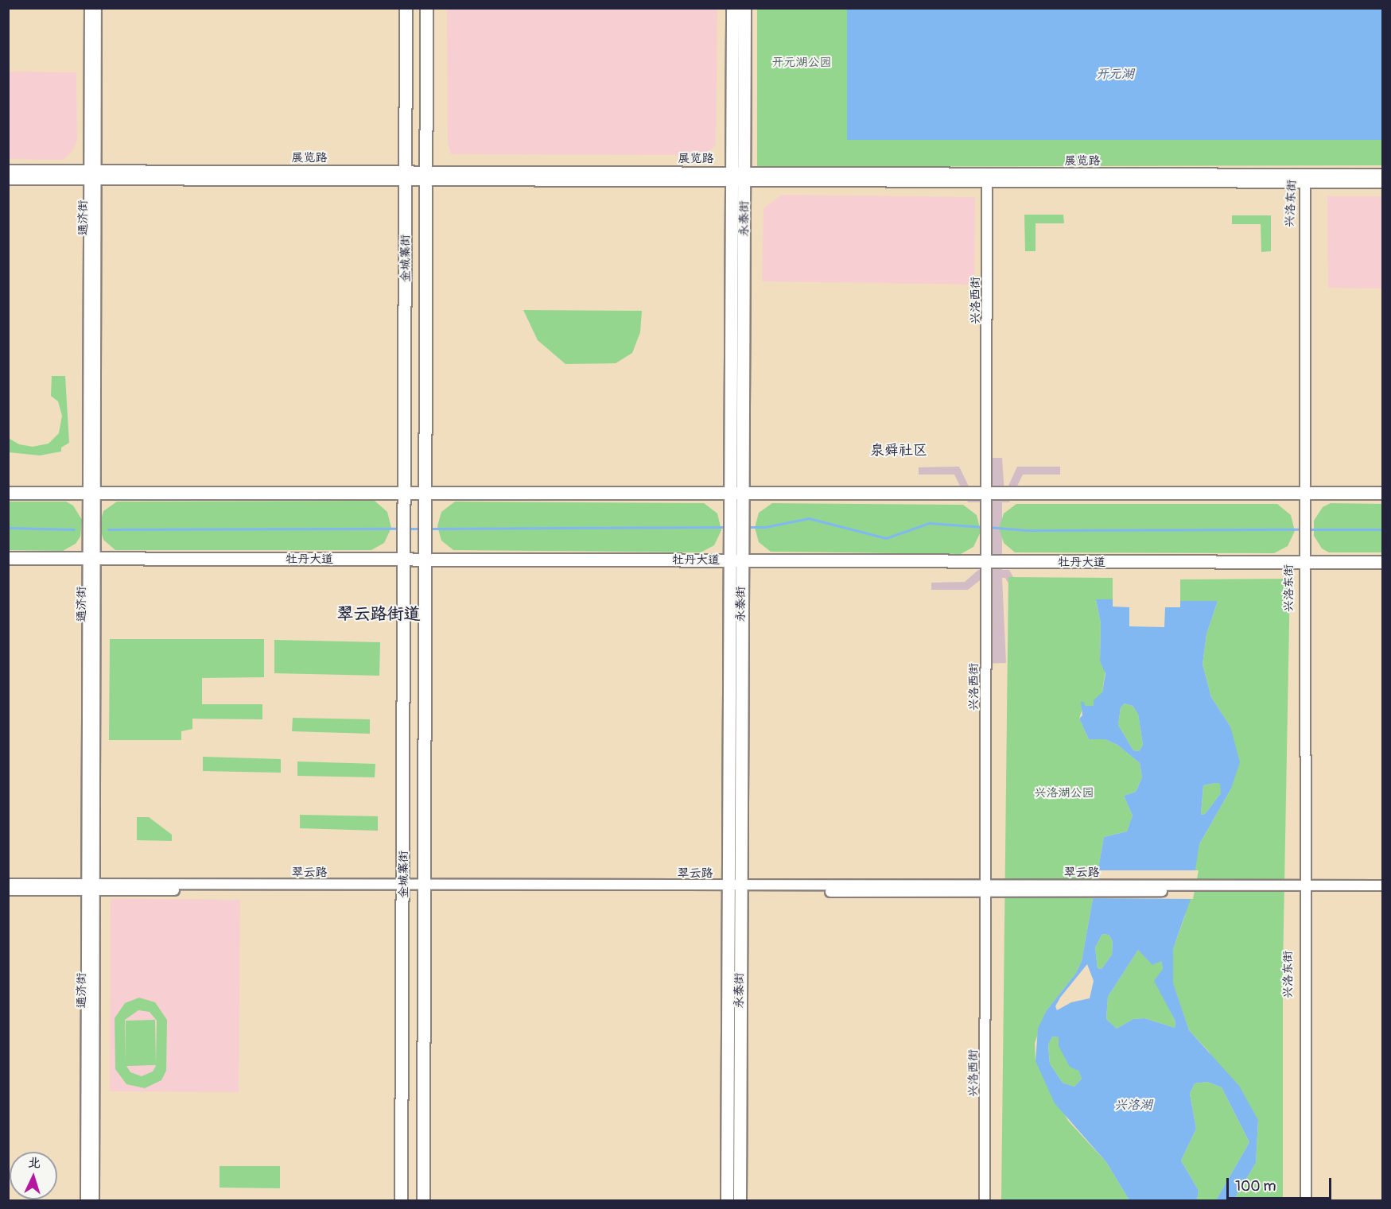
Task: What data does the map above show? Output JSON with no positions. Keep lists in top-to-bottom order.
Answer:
{
  "streets": {
    "main road": ["永泰街", "金城寨街", "牡丹大道"],
    "street": [
      "展览路",
      "兴洛东街",
      "通济街",
      "兴洛西街",
      "翠云路"
    ]
  },
  "crossings": [
    ["展览路", "兴洛东街"],
    ["展览路", "通济街"],
    ["展览路", "永泰街"],
    ["展览路", "金城寨街"],
    ["展览路", "兴洛西街"],
    ["兴洛东街", "牡丹大道"],
    ["兴洛东街", "翠云路"],
    ["通济街", "牡丹大道"],
    ["通济街", "翠云路"],
    ["永泰街", "牡丹大道"],
    ["永泰街", "翠云路"],
    ["金城寨街", "牡丹大道"],
    ["金城寨街", "翠云路"],
    ["兴洛西街", "牡丹大道"],
    ["兴洛西街", "翠云路"]
  ],
  "districts": ["泉舜社区", "翠云路街道"],
  "water": ["开元湖", "兴洛湖"],
  "parks": ["开元湖公园", "兴洛湖公园"],
  "scale_bar": "100 m",
  "north": "top"
}
